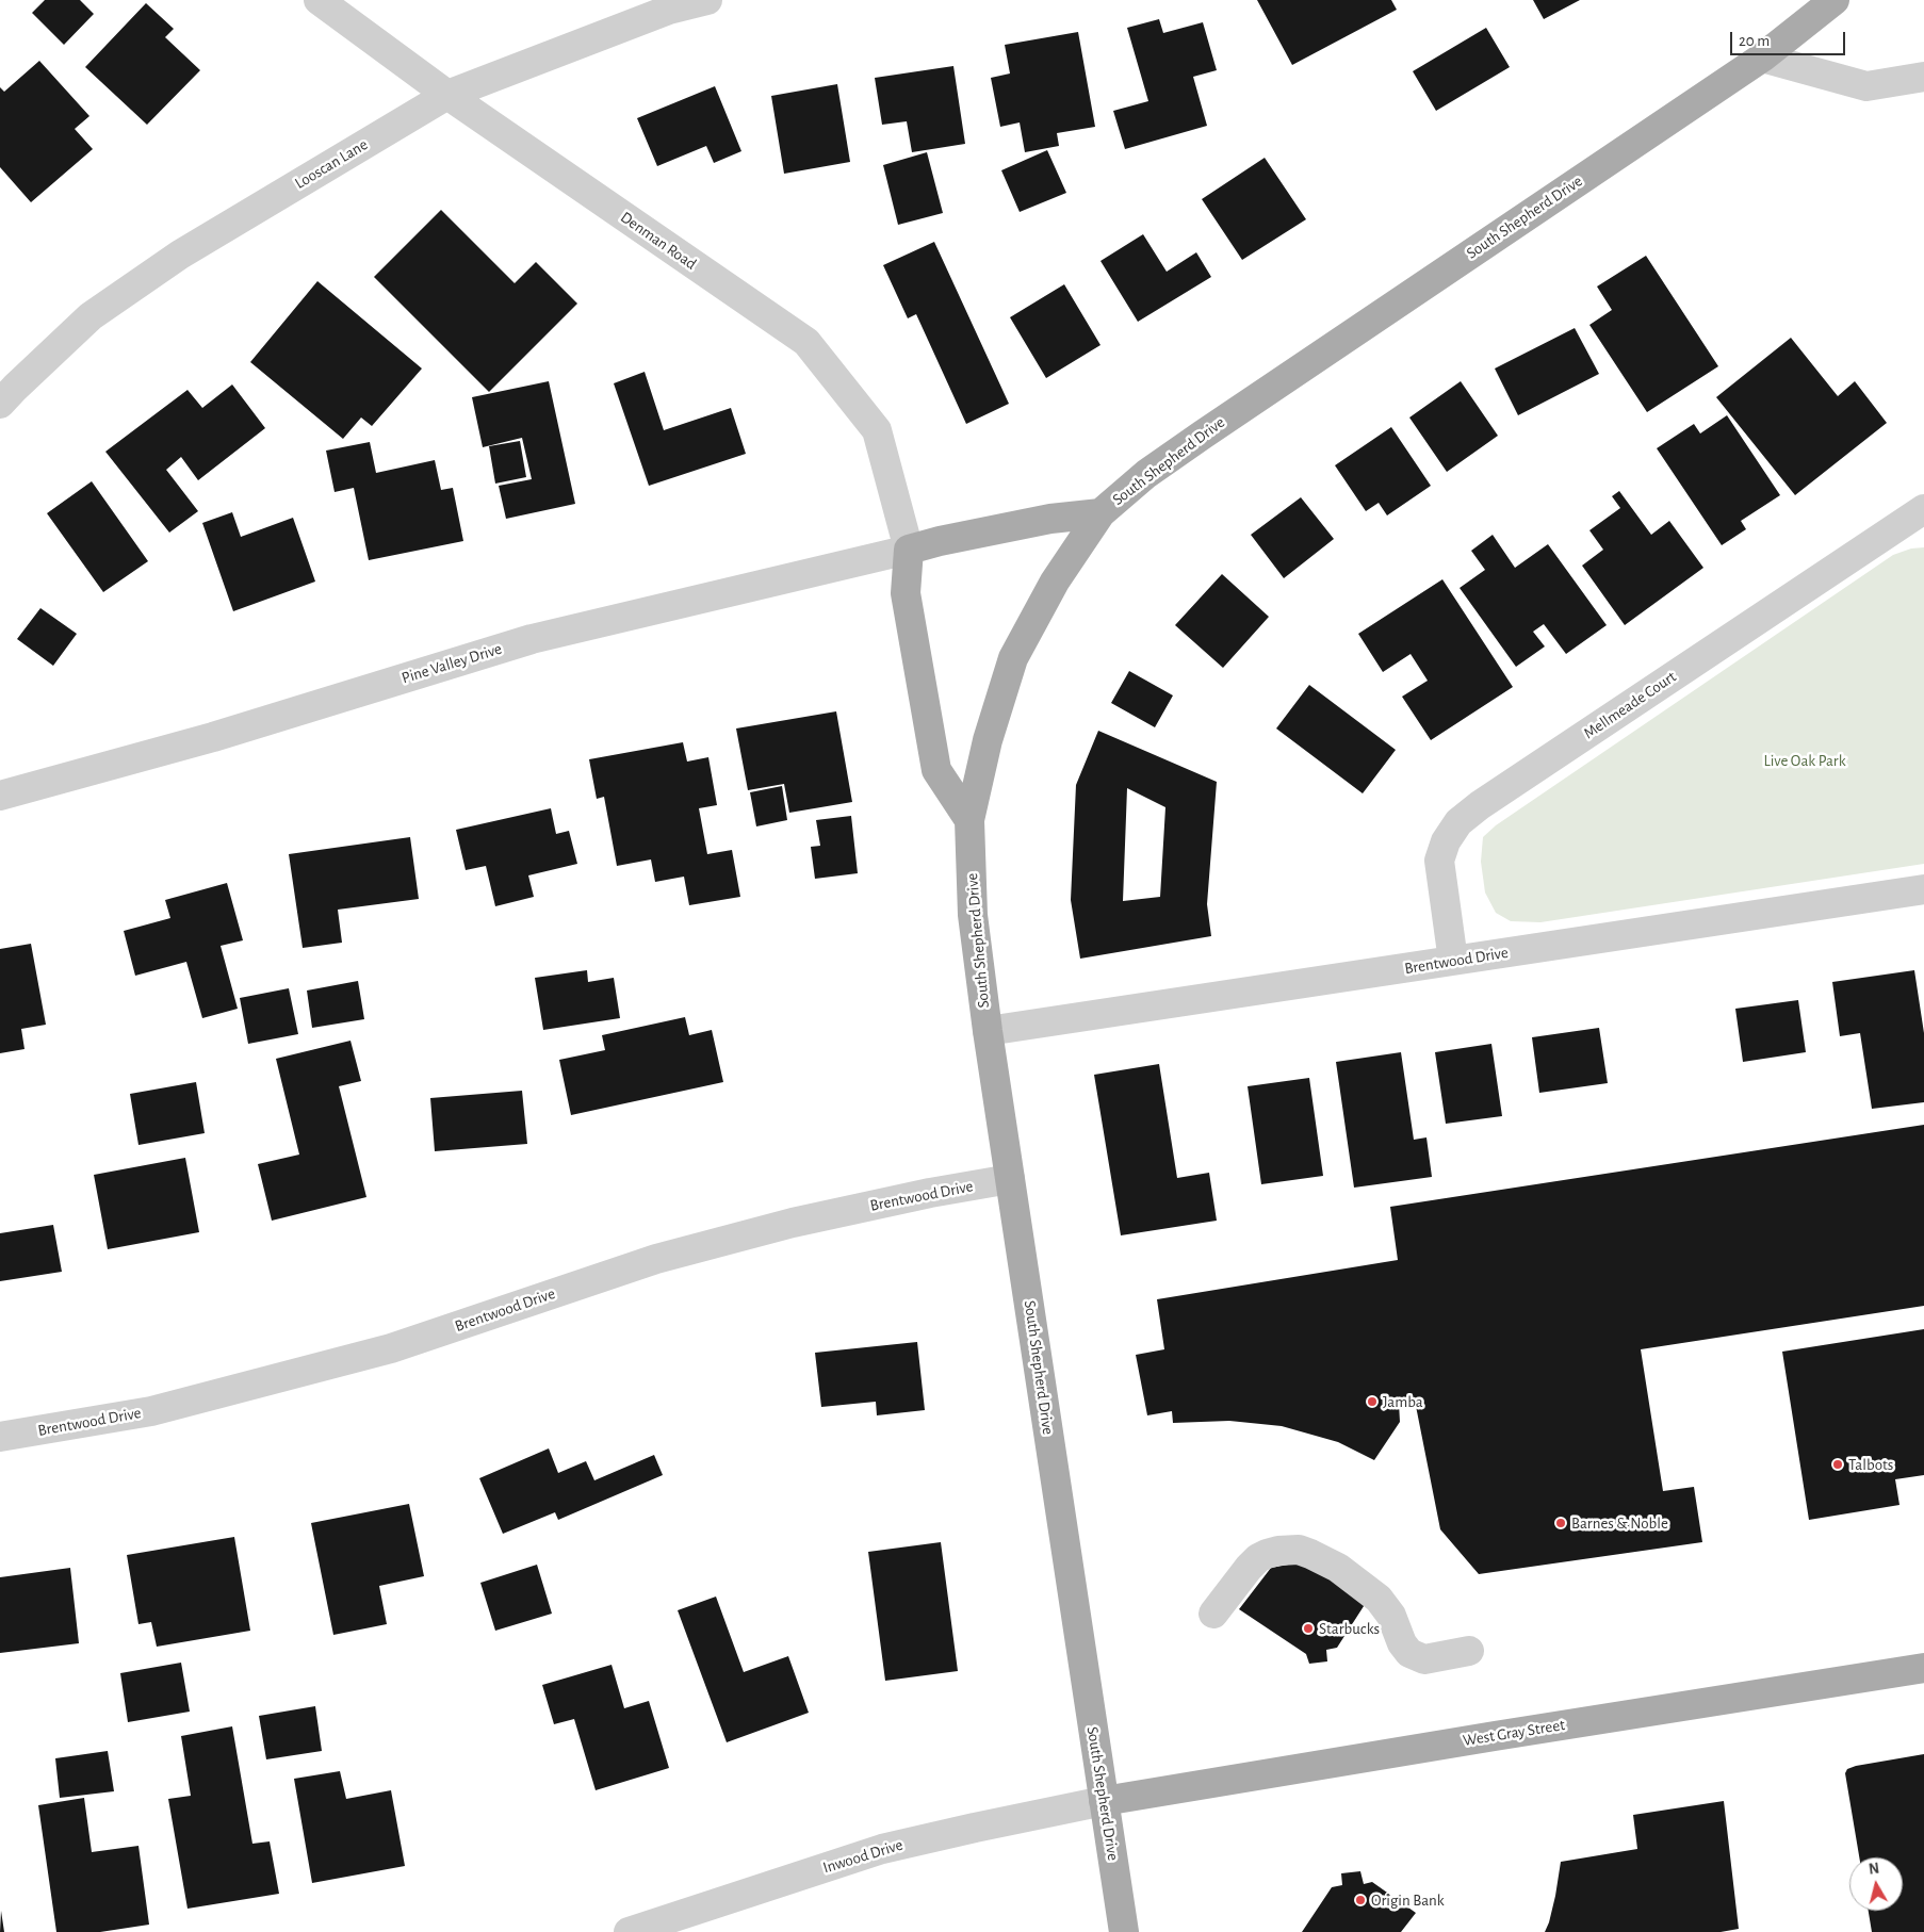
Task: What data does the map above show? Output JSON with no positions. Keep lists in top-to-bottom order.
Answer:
{
  "streets": {
    "main road": ["South Shepherd Drive", "West Gray Street"],
    "street": [
      "Looscan Lane",
      "Denman Road",
      "Pine Valley Drive",
      "Mellmeade Court",
      "Brentwood Drive",
      "Inwood Drive"
    ]
  },
  "crossings": [
    ["Looscan Lane", "Denman Road"],
    ["South Shepherd Drive", "Brentwood Drive"],
    ["South Shepherd Drive", "West Gray Street"],
    ["South Shepherd Drive", "Inwood Drive"],
    ["Denman Road", "Pine Valley Drive"],
    ["Mellmeade Court", "Brentwood Drive"],
    ["West Gray Street", "Inwood Drive"]
  ],
  "parks": ["Live Oak Park"],
  "places": [
    "Jamba",
    "Talbots",
    "Barnes & Noble",
    "Starbucks",
    "Origin Bank"
  ],
  "scale_bar": "20 m",
  "north": "top"
}
